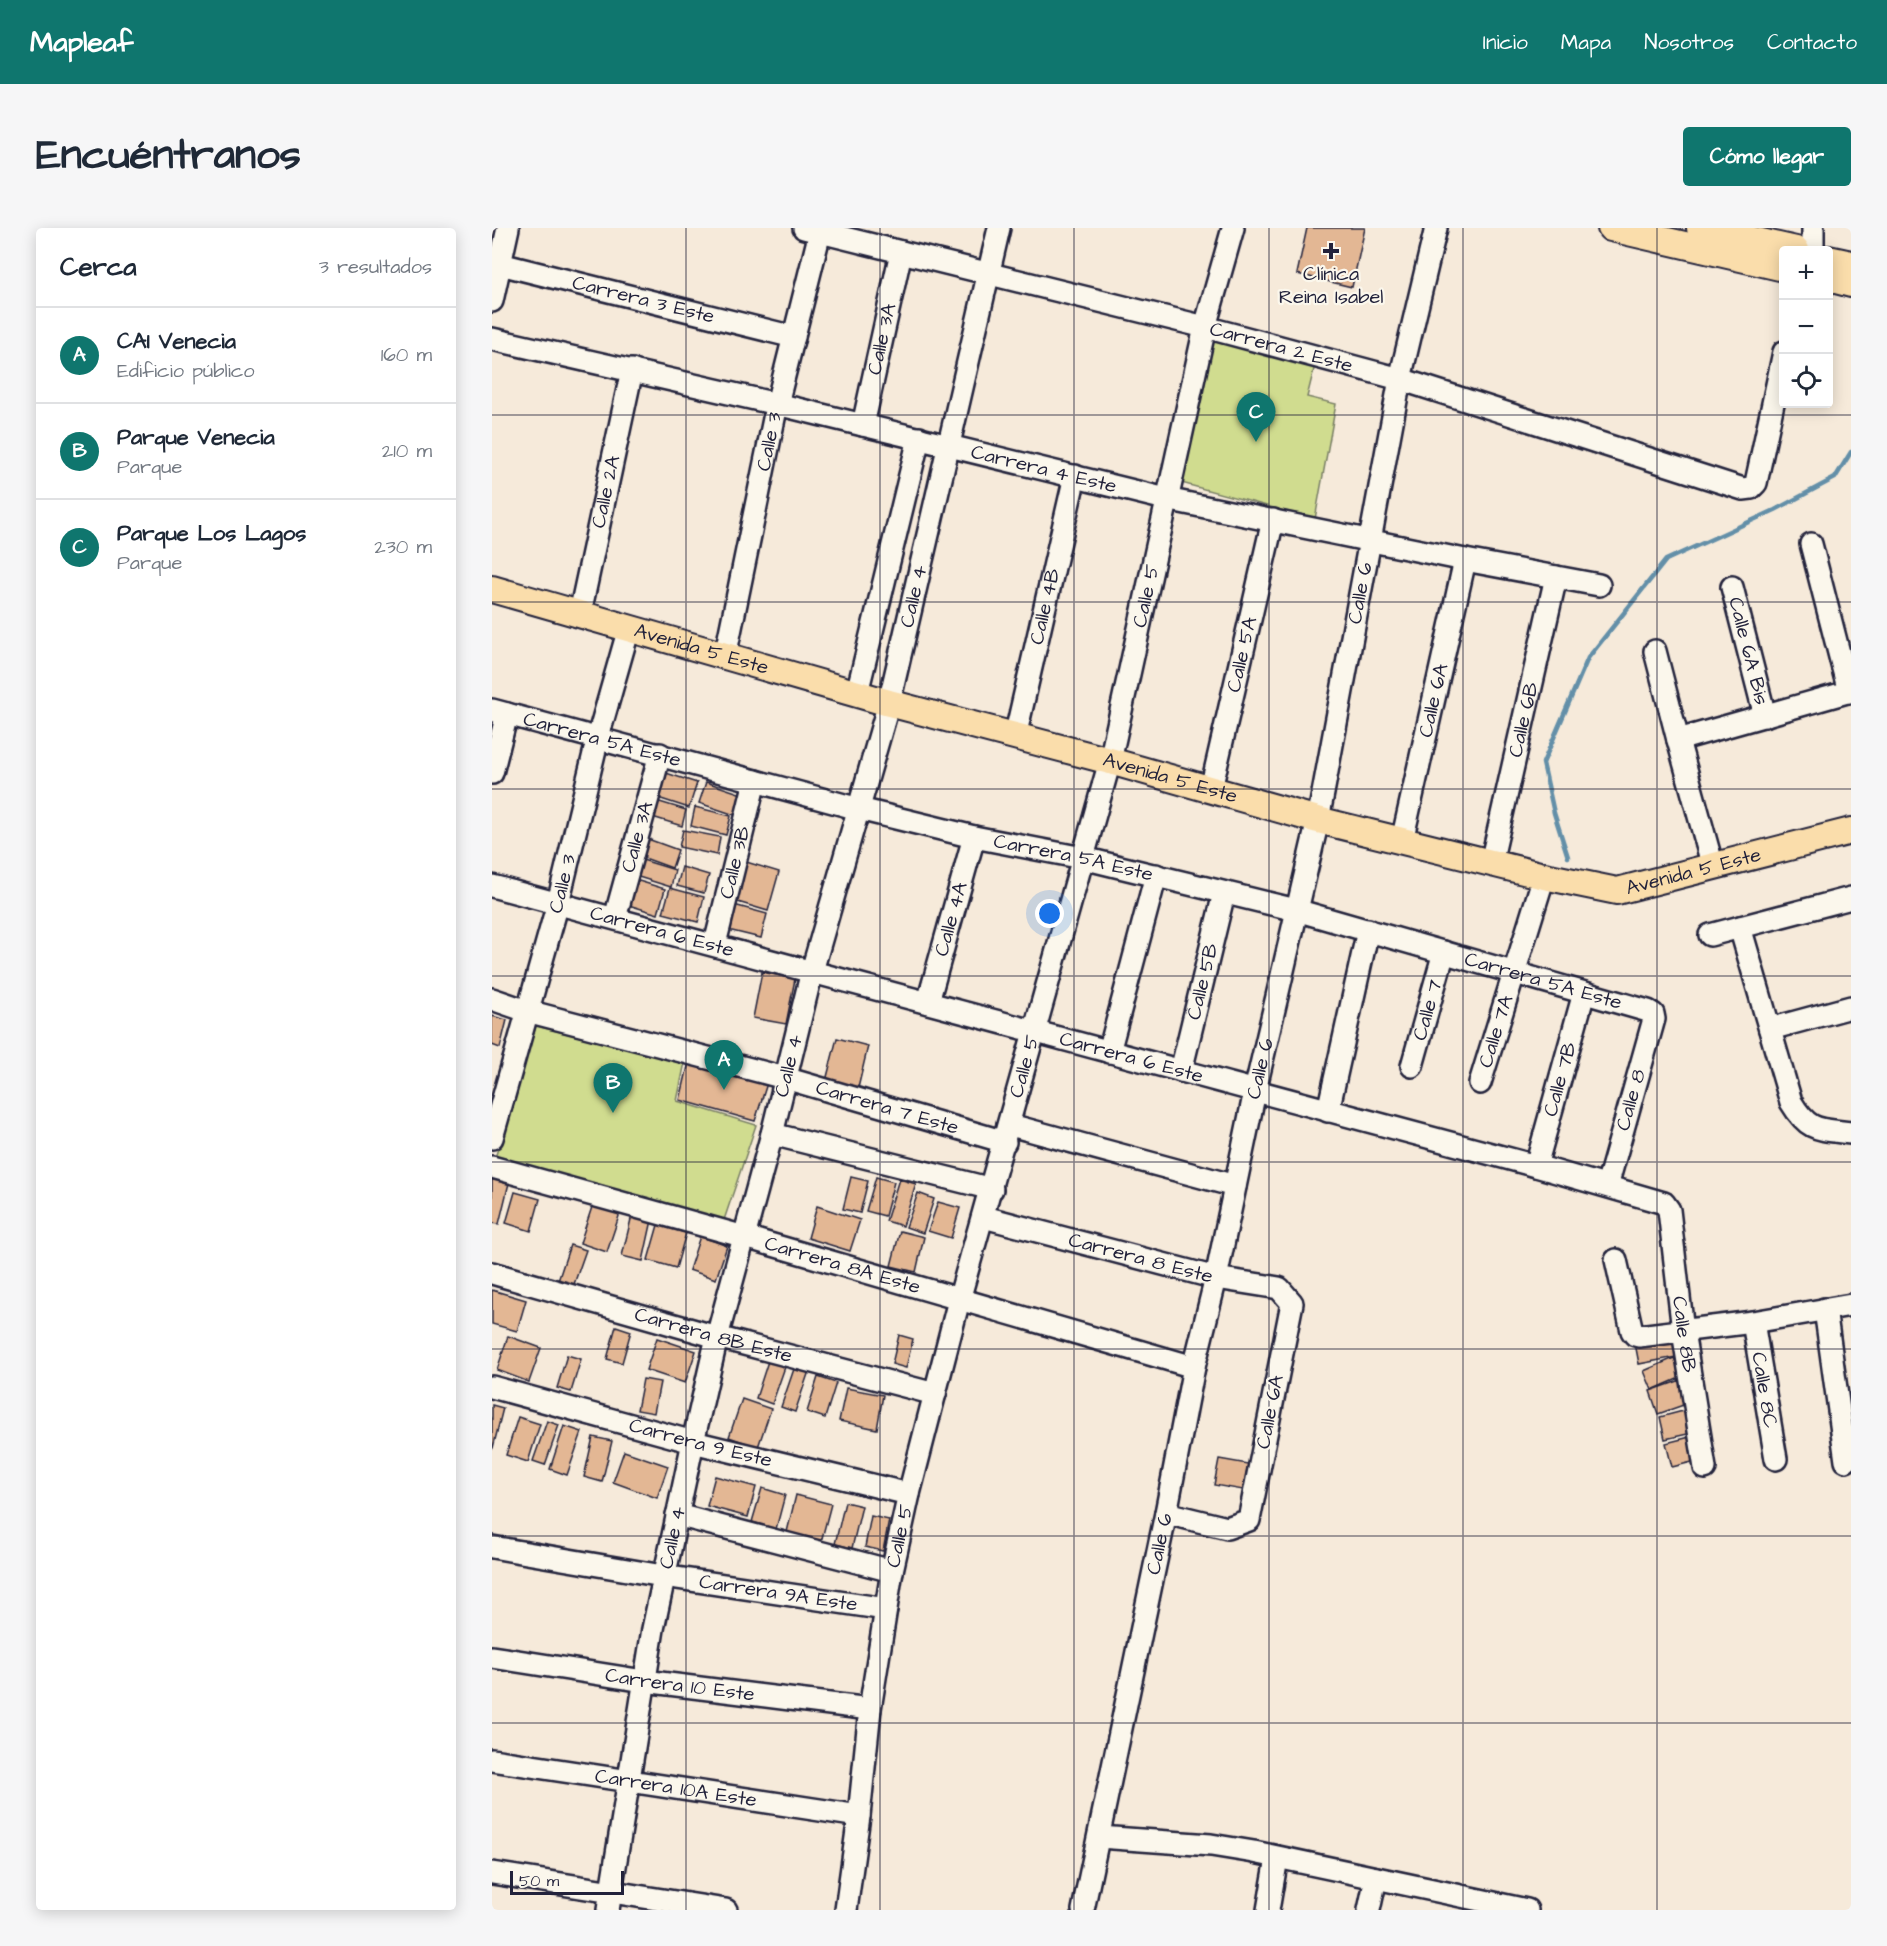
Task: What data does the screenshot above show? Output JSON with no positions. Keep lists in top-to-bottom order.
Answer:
{
  "streets": {
    "main road": ["Avenida 5 Este"],
    "street": [
      "Carrera 3 Este",
      "Calle 3A",
      "Carrera 2 Este",
      "Calle 3",
      "Carrera 4 Este",
      "Calle 2A",
      "Calle 6",
      "Calle 4",
      "Calle 5",
      "Calle 4B",
      "Calle 6A Bis",
      "Calle 5A",
      "Calle 6A",
      "Calle 6B",
      "Carrera 5A Este",
      "Calle 3B",
      "Calle 4A",
      "Carrera 6 Este",
      "Calle 5B",
      "Calle 7",
      "Calle 7A",
      "Calle 7B",
      "Calle 8",
      "Carrera 7 Este",
      "Carrera 8 Este",
      "Carrera 8A Este",
      "Carrera 8B Este",
      "Calle 8B",
      "Calle 8C",
      "Carrera 9 Este",
      "Carrera 9A Este",
      "Carrera 10 Este",
      "Carrera 10A Este"
    ]
  },
  "crossings": [
    ["Carrera 3 Este", "Calle 3"],
    ["Calle 3A", "Carrera 2 Este"],
    ["Calle 3A", "Carrera 4 Este"],
    ["Calle 3A", "Carrera 5A Este"],
    ["Calle 3A", "Carrera 6 Este"],
    ["Carrera 2 Este", "Calle 3"],
    ["Carrera 2 Este", "Calle 6"],
    ["Carrera 2 Este", "Calle 4"],
    ["Carrera 2 Este", "Calle 5"],
    ["Calle 3", "Carrera 4 Este"],
    ["Calle 3", "Avenida 5 Este"],
    ["Calle 3", "Carrera 5A Este"],
    ["Calle 3", "Carrera 6 Este"],
    ["Calle 3", "Carrera 7 Este"],
    ["Carrera 4 Este", "Calle 2A"],
    ["Carrera 4 Este", "Calle 6"],
    ["Carrera 4 Este", "Calle 4"],
    ["Carrera 4 Este", "Calle 5"],
    ["Carrera 4 Este", "Calle 4B"],
    ["Carrera 4 Este", "Calle 5A"],
    ["Carrera 4 Este", "Calle 6A"],
    ["Carrera 4 Este", "Calle 6B"],
    ["Calle 2A", "Avenida 5 Este"],
    ["Calle 6", "Avenida 5 Este"],
    ["Calle 6", "Calle 6A"],
    ["Calle 6", "Carrera 5A Este"],
    ["Calle 6", "Carrera 6 Este"],
    ["Calle 6", "Carrera 7 Este"],
    ["Calle 6", "Carrera 8 Este"],
    ["Calle 6", "Carrera 8A Este"],
    ["Calle 4", "Avenida 5 Este"],
    ["Calle 4", "Carrera 5A Este"],
    ["Calle 4", "Carrera 6 Este"],
    ["Calle 4", "Carrera 7 Este"],
    ["Calle 4", "Carrera 8A Este"],
    ["Calle 4", "Carrera 8B Este"],
    ["Calle 4", "Carrera 9 Este"],
    ["Calle 4", "Carrera 9A Este"],
    ["Calle 4", "Carrera 10 Este"],
    ["Calle 4", "Carrera 10A Este"],
    ["Calle 5", "Avenida 5 Este"],
    ["Calle 5", "Carrera 5A Este"],
    ["Calle 5", "Carrera 6 Este"],
    ["Calle 5", "Carrera 7 Este"],
    ["Calle 5", "Carrera 8 Este"],
    ["Calle 5", "Carrera 8A Este"],
    ["Calle 5", "Carrera 8B Este"],
    ["Calle 5", "Carrera 9 Este"],
    ["Calle 5", "Carrera 9A Este"],
    ["Calle 5", "Carrera 10 Este"],
    ["Calle 5", "Carrera 10A Este"],
    ["Calle 4B", "Avenida 5 Este"],
    ["Avenida 5 Este", "Calle 5A"],
    ["Avenida 5 Este", "Calle 6A"],
    ["Avenida 5 Este", "Calle 6B"],
    ["Avenida 5 Este", "Calle 7A"],
    ["Calle 6A", "Carrera 8 Este"],
    ["Carrera 5A Este", "Calle 3B"],
    ["Carrera 5A Este", "Calle 4A"],
    ["Carrera 5A Este", "Calle 5B"],
    ["Carrera 5A Este", "Calle 7"],
    ["Carrera 5A Este", "Calle 7A"],
    ["Carrera 5A Este", "Calle 7B"],
    ["Carrera 5A Este", "Calle 8"],
    ["Calle 3B", "Carrera 6 Este"],
    ["Calle 4A", "Carrera 6 Este"],
    ["Carrera 6 Este", "Calle 5B"],
    ["Carrera 6 Este", "Calle 7B"],
    ["Carrera 6 Este", "Calle 8"],
    ["Carrera 6 Este", "Calle 8B"]
  ],
  "places": {
    "health": ["Clínica Reina Isabel"]
  },
  "scale_bar": "50 m",
  "page": {
    "header": "Mapleaf",
    "nav": [
      "Inicio",
      "Mapa",
      "Nosotros",
      "Contacto"
    ],
    "title": "Encuéntranos",
    "buttons": "Cómo llegar",
    "heading": ["Cerca", "3 resultados"],
    "map_buttons": ["+", "−"],
    "list": [
      {
        "mark": "A",
        "name": "CAI Venecia",
        "note": "Edificio público",
        "value": "160 m"
      },
      {
        "mark": "B",
        "name": "Parque Venecia",
        "note": "Parque",
        "value": "210 m"
      },
      {
        "mark": "C",
        "name": "Parque Los Lagos",
        "note": "Parque",
        "value": "230 m"
      }
    ],
    "pins": ["C", "A", "B"],
    "scale": "50 m"
  }
}
